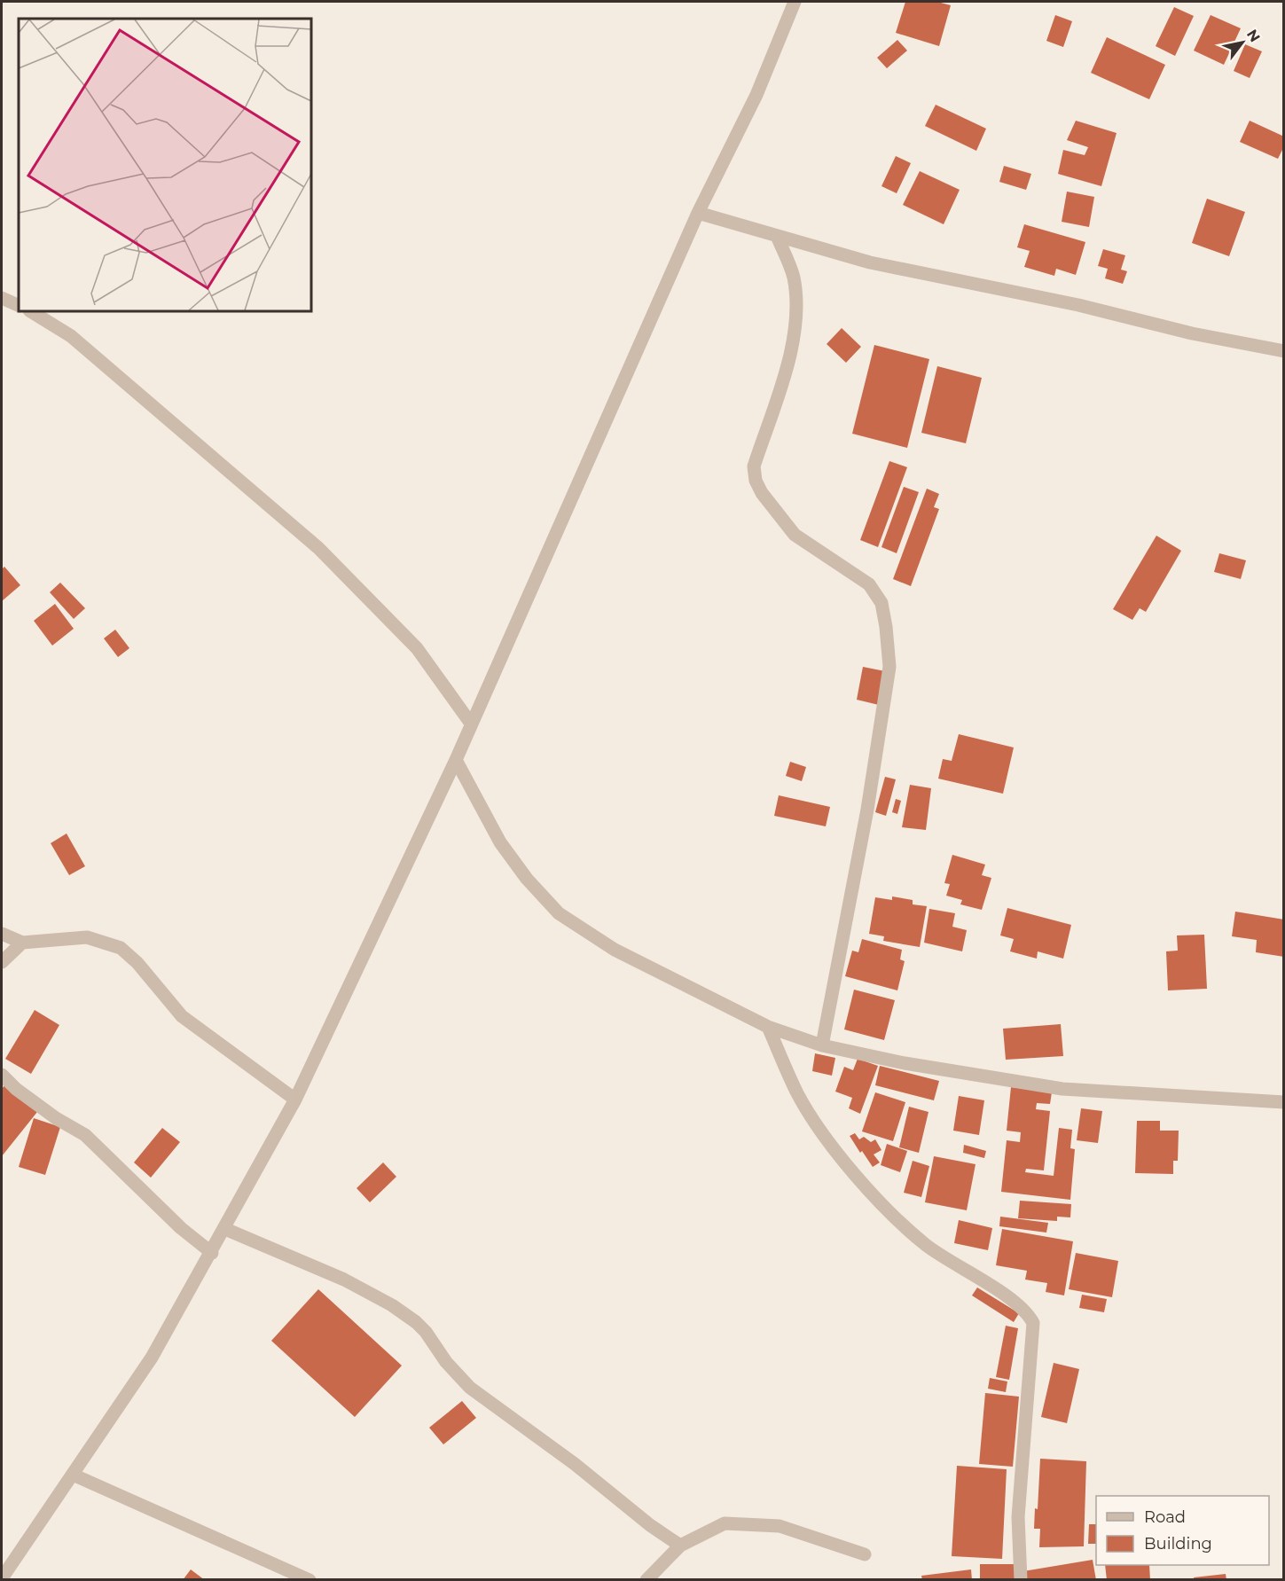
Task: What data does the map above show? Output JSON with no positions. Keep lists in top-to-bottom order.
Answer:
{
  "legend": ["Road", "Building"],
  "north": "top right"
}
